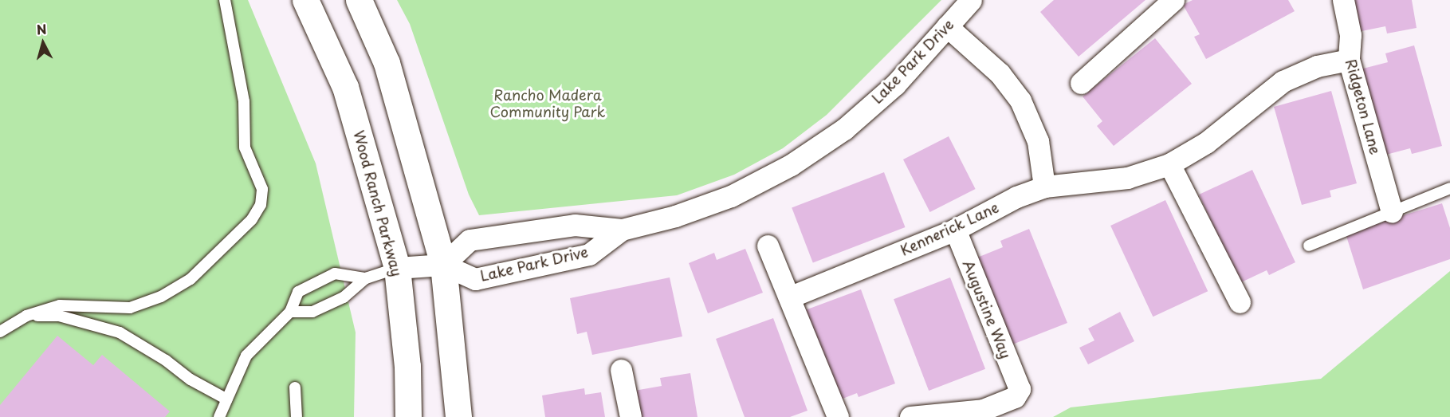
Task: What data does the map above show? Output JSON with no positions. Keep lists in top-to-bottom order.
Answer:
{
  "streets": {
    "main road": ["Wood Ranch Parkway"],
    "street": [
      "Lake Park Drive",
      "Ridgeton Lane",
      "Kennerick Lane",
      "Augustine Way"
    ]
  },
  "crossings": [
    ["Lake Park Drive", "Wood Ranch Parkway"],
    ["Ridgeton Lane", "Kennerick Lane"],
    ["Kennerick Lane", "Augustine Way"]
  ],
  "parks": ["Rancho Madera Community Park"],
  "north": "top"
}
